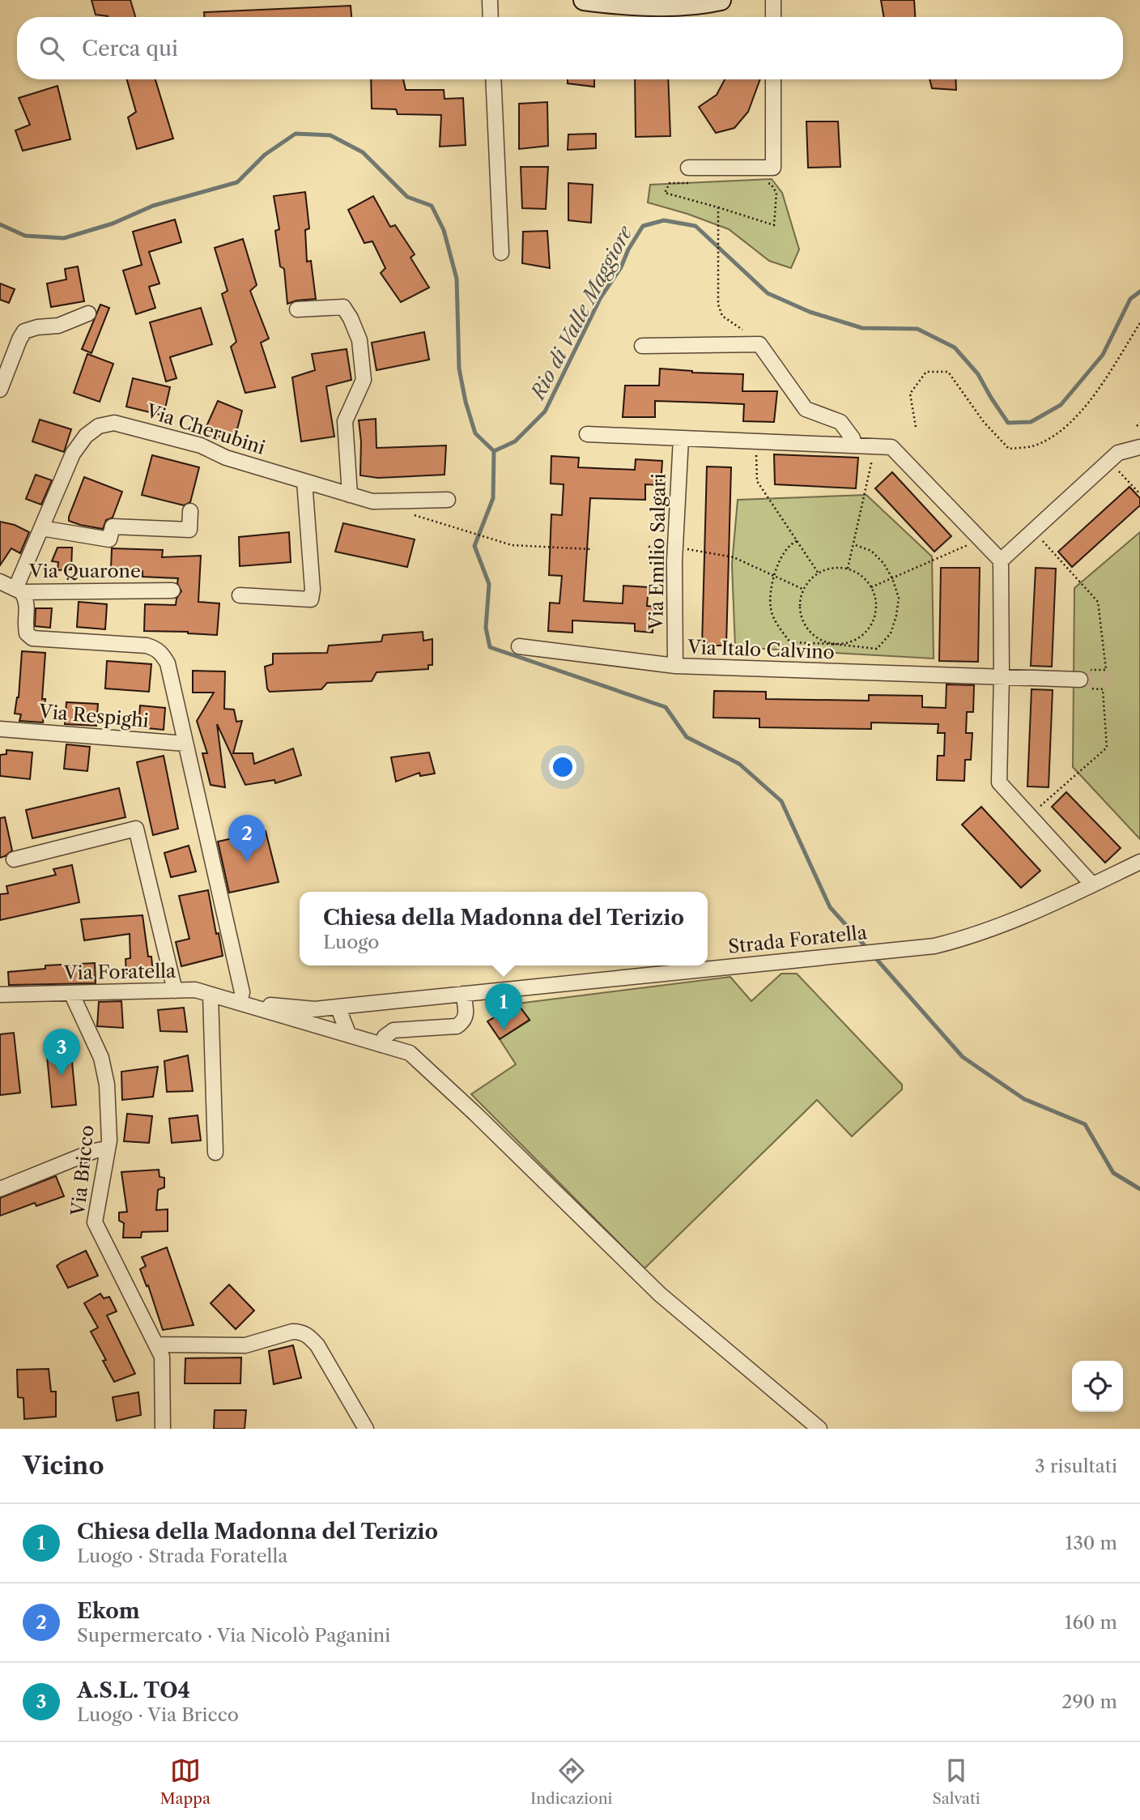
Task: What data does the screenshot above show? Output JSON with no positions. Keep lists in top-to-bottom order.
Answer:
{
  "streets": {
    "street": [
      "Via Cherubini",
      "Via Emilio Salgari",
      "Via Quarone",
      "Via Italo Calvino",
      "Via Respighi",
      "Strada Foratella",
      "Via Foratella",
      "Via Bricco"
    ]
  },
  "crossings": [
    ["Via Cherubini", "Via Quarone"],
    ["Via Emilio Salgari", "Via Italo Calvino"],
    ["Strada Foratella", "Via Foratella"],
    ["Via Foratella", "Via Bricco"]
  ],
  "water": ["Rio di Valle Maggiore"],
  "page": {
    "search": "Cerca qui",
    "pins": ["2", "1", "3"],
    "popup": ["Chiesa della Madonna del Terizio", "Luogo"],
    "heading": ["Vicino", "3 risultati"],
    "list": [
      {
        "mark": "1",
        "name": "Chiesa della Madonna del Terizio",
        "note": "Luogo · Strada Foratella",
        "value": "130 m"
      },
      {
        "mark": "2",
        "name": "Ekom",
        "note": "Supermercato · Via Nicolò Paganini",
        "value": "160 m"
      },
      {
        "mark": "3",
        "name": "A.S.L. TO4",
        "note": "Luogo · Via Bricco",
        "value": "290 m"
      }
    ],
    "nav": ["Mappa", "Indicazioni", "Salvati"]
  }
}
